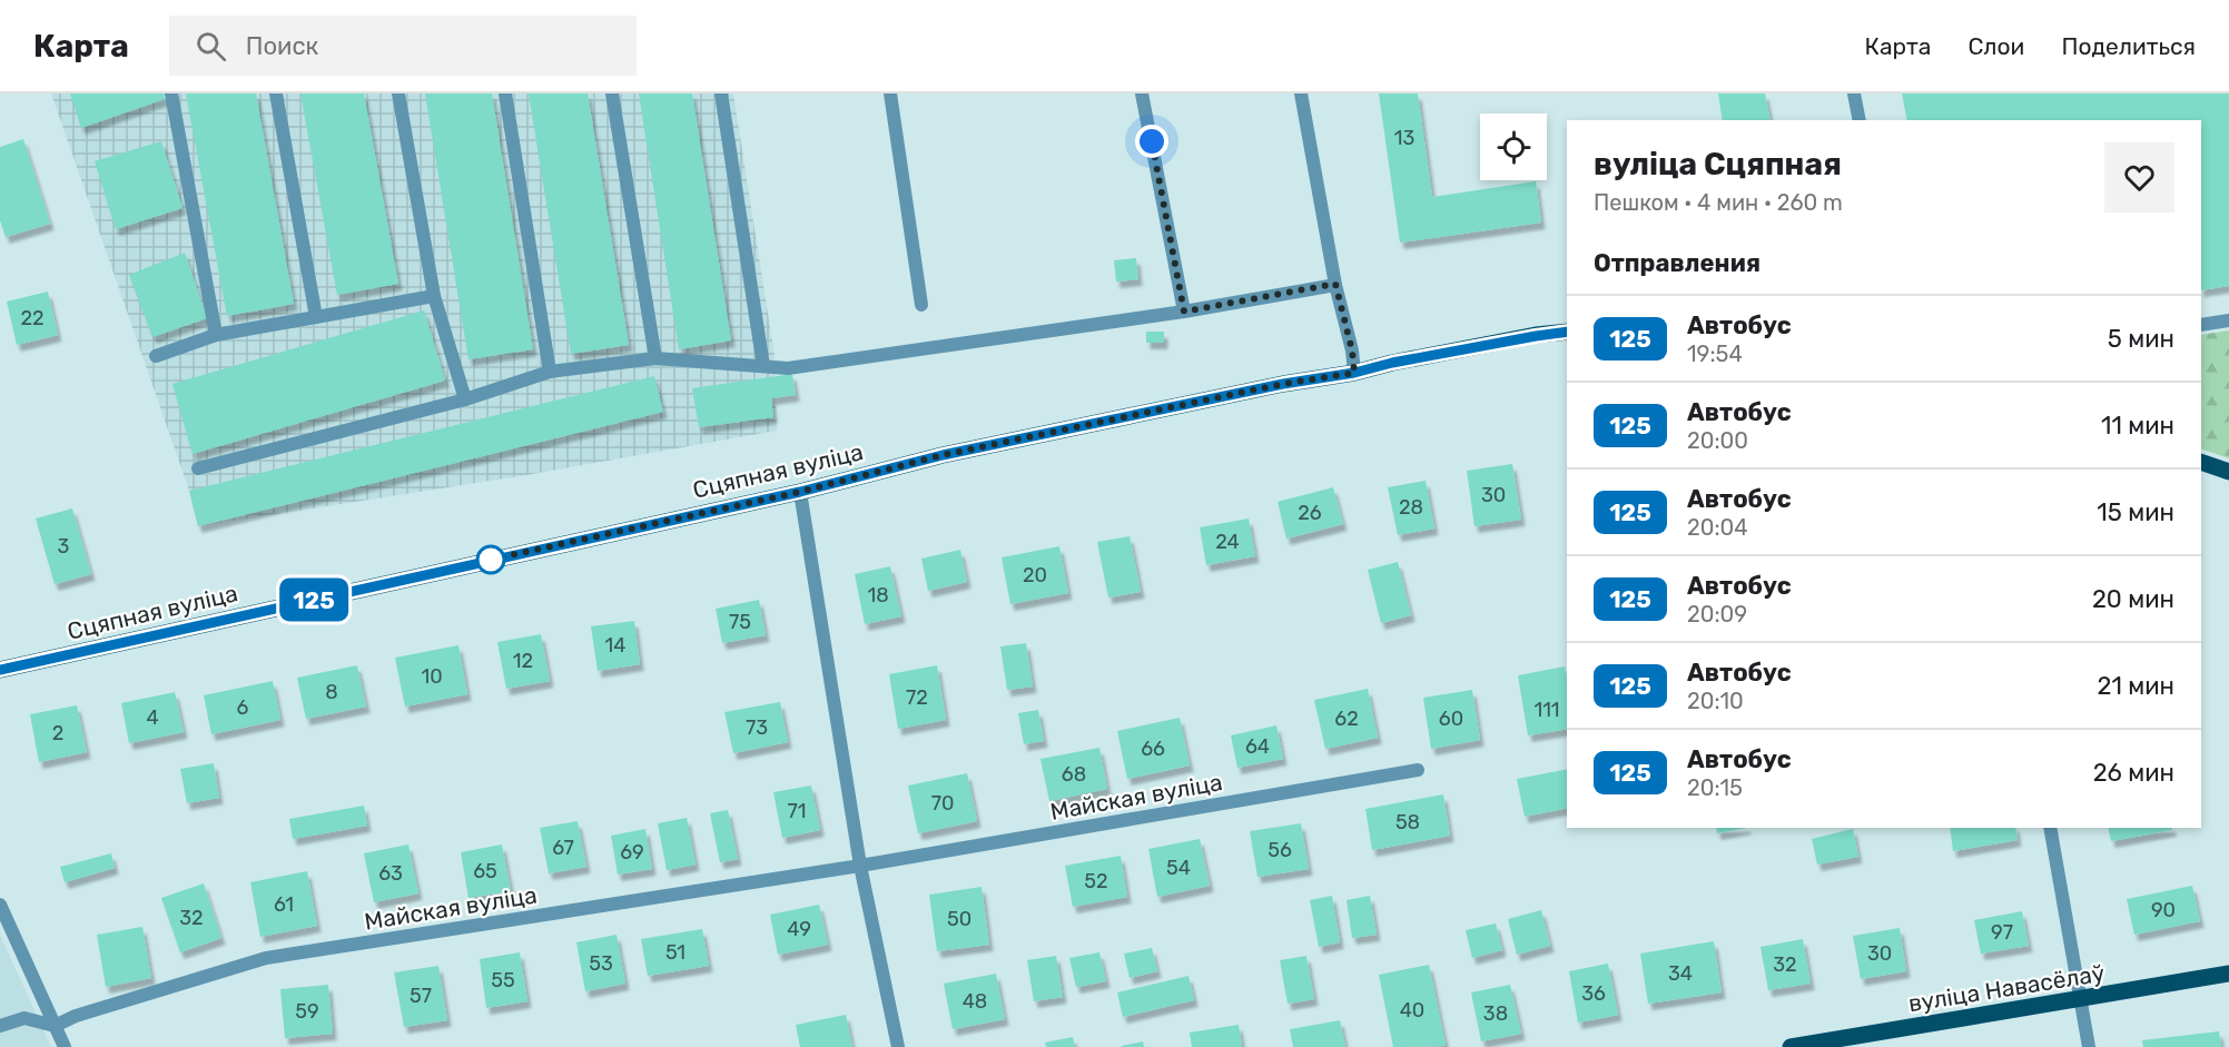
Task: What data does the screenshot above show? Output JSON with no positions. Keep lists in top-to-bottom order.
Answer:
{
  "streets": {
    "main road": ["Сцяпная вуліца", "вуліца Навасёлаў"],
    "street": ["Майская вуліца"]
  },
  "lines": ["bus line 125"],
  "house_numbers": [
    "13",
    "22",
    "30",
    "28",
    "26",
    "24",
    "3",
    "20",
    "18",
    "75",
    "14",
    "12",
    "10",
    "8",
    "72",
    "6",
    "111",
    "4",
    "62",
    "60",
    "73",
    "2",
    "64",
    "66",
    "68",
    "70",
    "71",
    "58",
    "67",
    "56",
    "69",
    "54",
    "65",
    "63",
    "52",
    "61",
    "90",
    "32",
    "50",
    "49",
    "97",
    "51",
    "30",
    "53",
    "32",
    "34",
    "55",
    "36",
    "57",
    "48",
    "40",
    "59",
    "38"
  ],
  "page": {
    "header": "Карта",
    "search": "Поиск",
    "nav": ["Карта", "Слои", "Поделиться"],
    "on_map": "125",
    "heading": [
      ["вуліца Сцяпная", "Пешком · 4 мин · 260 m"],
      "Отправления"
    ],
    "list": [
      {
        "mark": "125",
        "name": "Автобус",
        "note": "19:54",
        "value": "5 мин"
      },
      {
        "mark": "125",
        "name": "Автобус",
        "note": "20:00",
        "value": "11 мин"
      },
      {
        "mark": "125",
        "name": "Автобус",
        "note": "20:04",
        "value": "15 мин"
      },
      {
        "mark": "125",
        "name": "Автобус",
        "note": "20:09",
        "value": "20 мин"
      },
      {
        "mark": "125",
        "name": "Автобус",
        "note": "20:10",
        "value": "21 мин"
      },
      {
        "mark": "125",
        "name": "Автобус",
        "note": "20:15",
        "value": "26 мин"
      }
    ]
  }
}
